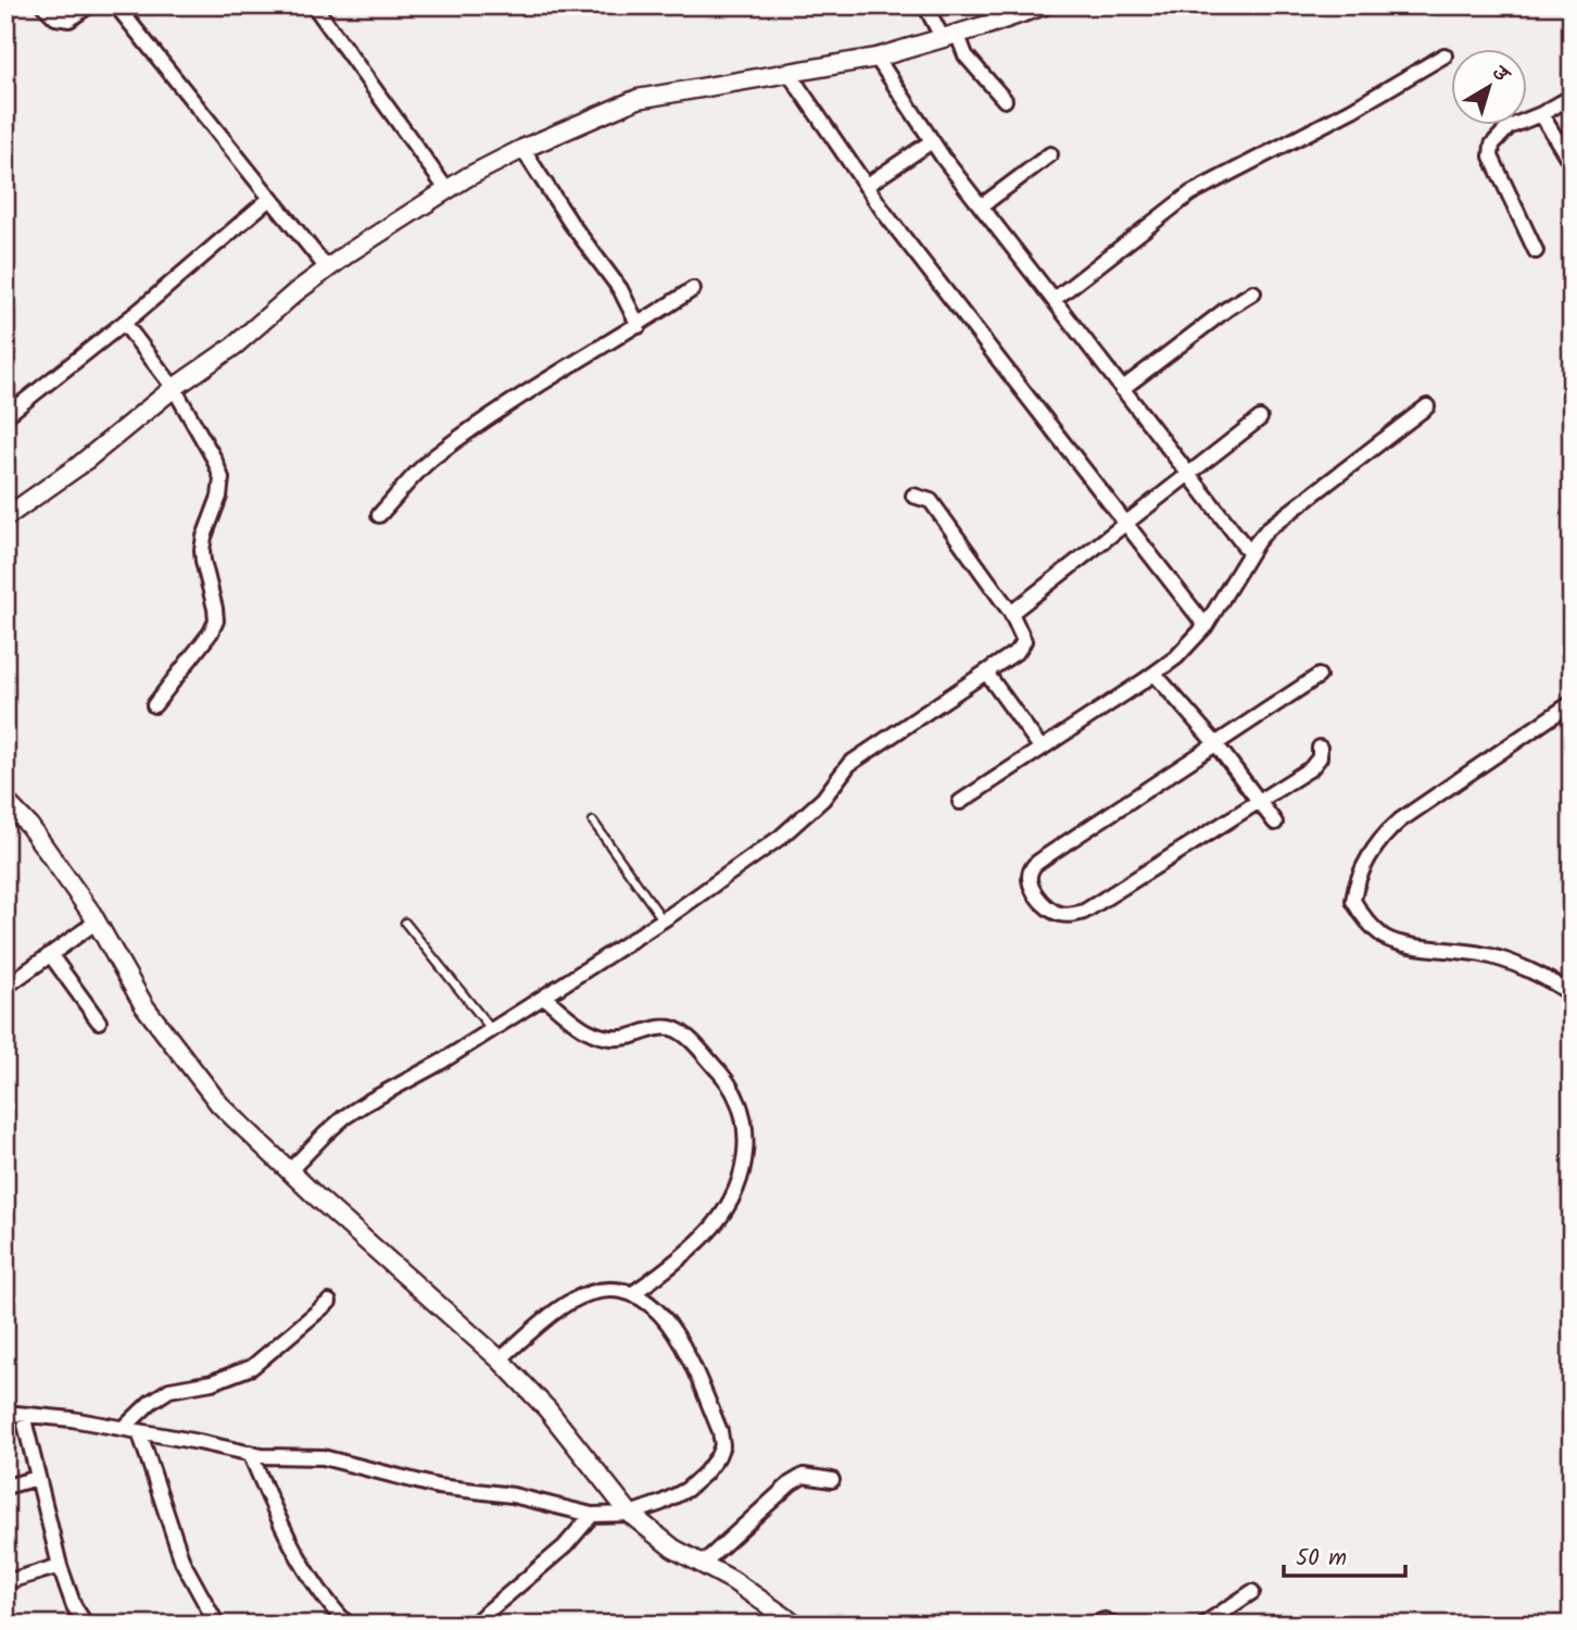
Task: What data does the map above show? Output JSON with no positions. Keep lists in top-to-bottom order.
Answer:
{
  "scale_bar": "50 m",
  "north": "top right"
}
